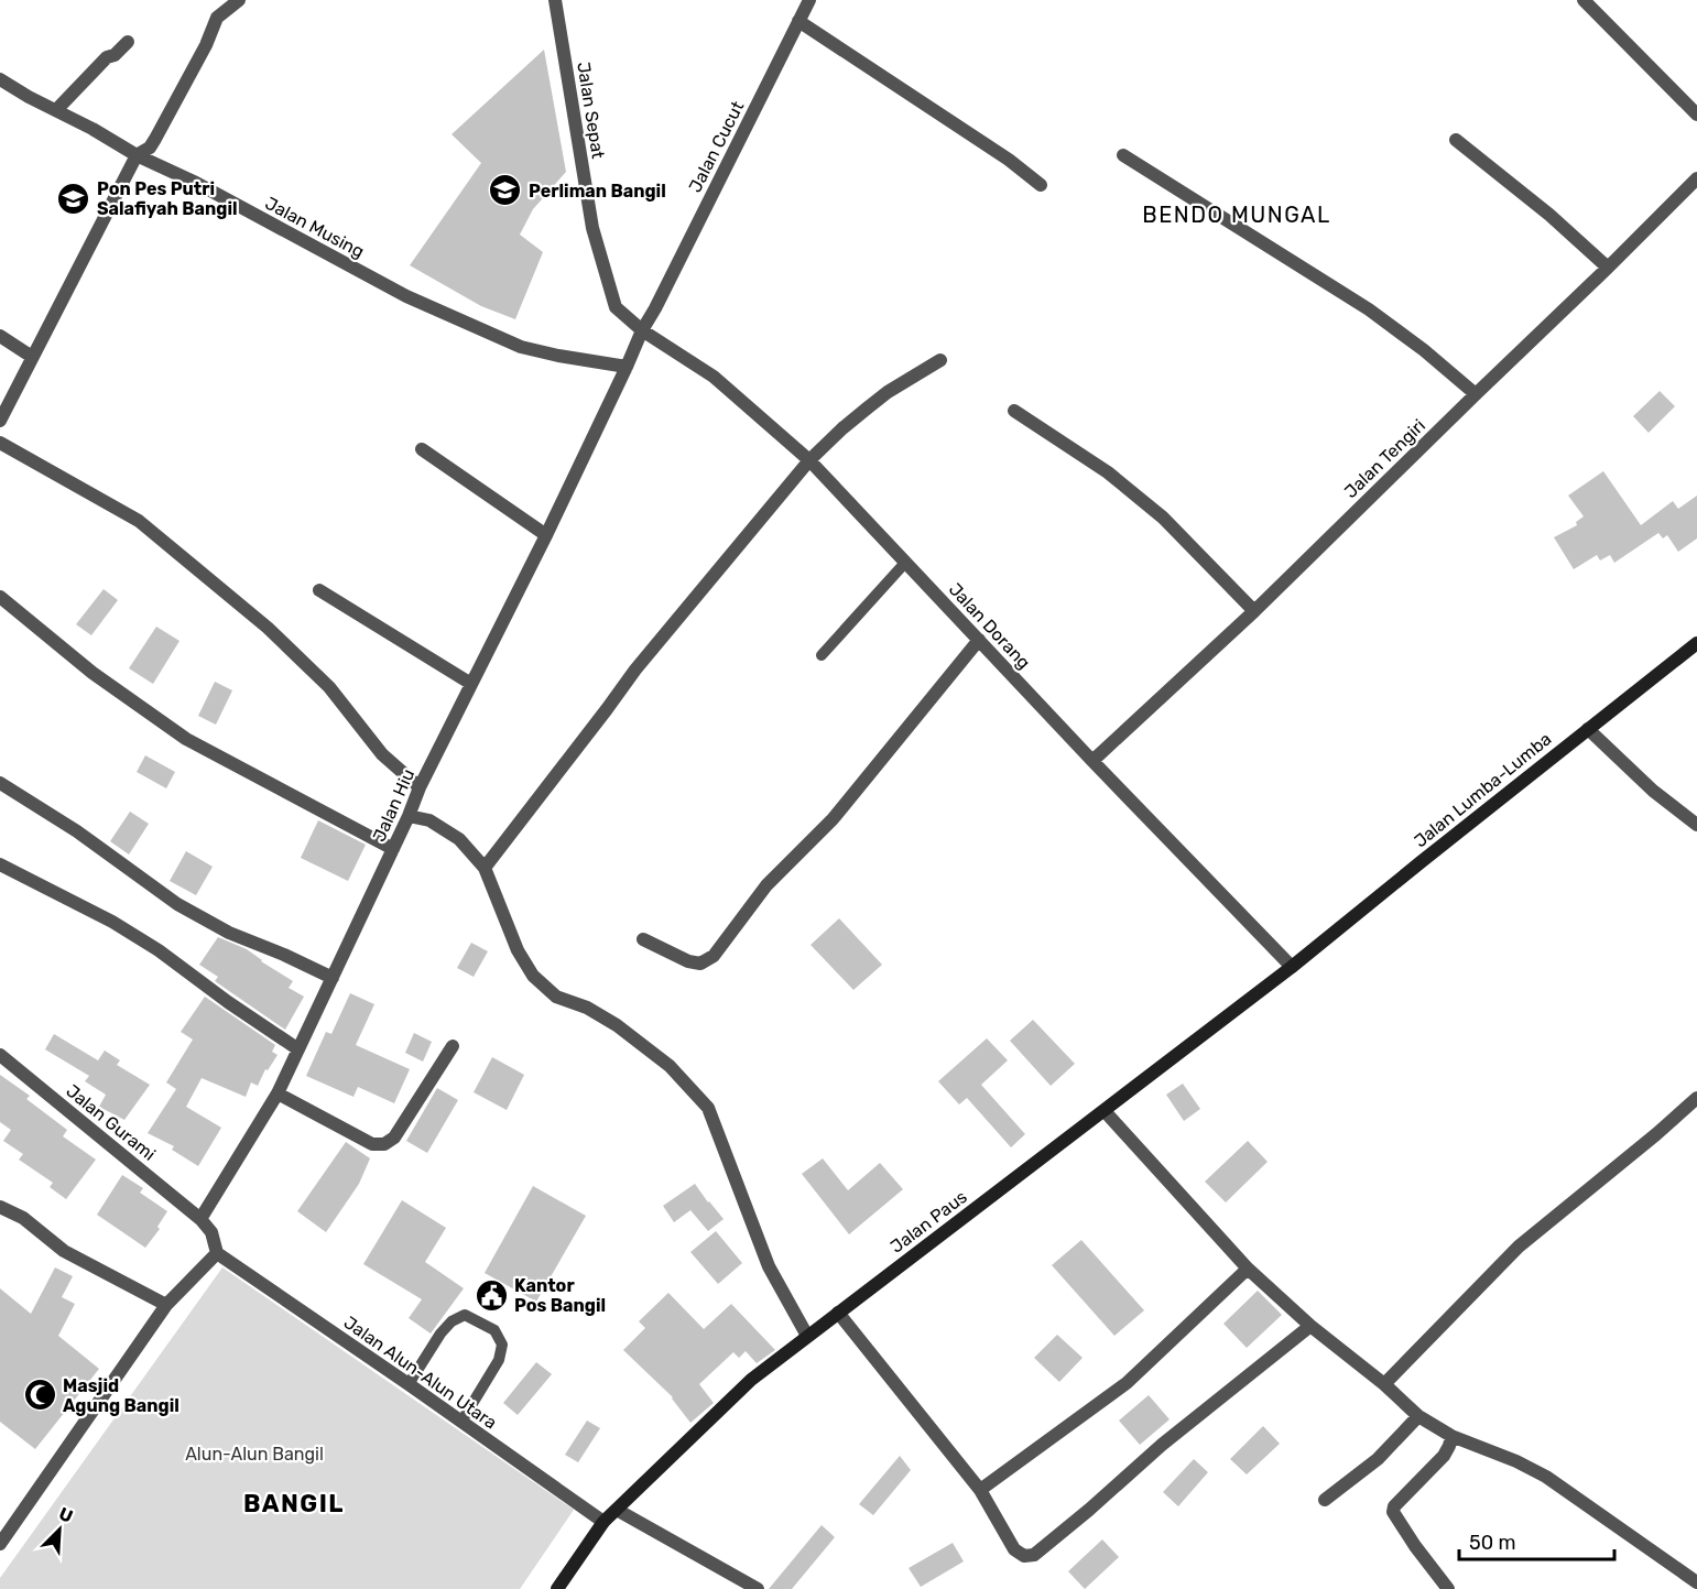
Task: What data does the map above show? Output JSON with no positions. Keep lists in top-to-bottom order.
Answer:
{
  "streets": {
    "main road": ["Jalan Lumba-Lumba", "Jalan Paus"],
    "street": [
      "Jalan Sepat",
      "Jalan Cucut",
      "Jalan Musing",
      "Jalan Tengiri",
      "Jalan Dorang",
      "Jalan Hiu",
      "Jalan Gurami",
      "Jalan Alun-Alun Utara"
    ]
  },
  "crossings": [
    ["Jalan Sepat", "Jalan Cucut"],
    ["Jalan Sepat", "Jalan Dorang"],
    ["Jalan Sepat", "Jalan Hiu"],
    ["Jalan Cucut", "Jalan Dorang"],
    ["Jalan Cucut", "Jalan Hiu"],
    ["Jalan Musing", "Jalan Hiu"],
    ["Jalan Tengiri", "Jalan Dorang"],
    ["Jalan Dorang", "Jalan Lumba-Lumba"],
    ["Jalan Dorang", "Jalan Hiu"],
    ["Jalan Dorang", "Jalan Paus"],
    ["Jalan Lumba-Lumba", "Jalan Paus"],
    ["Jalan Hiu", "Jalan Gurami"],
    ["Jalan Paus", "Jalan Alun-Alun Utara"]
  ],
  "districts": ["BENDO MUNGAL", "BANGIL"],
  "parks": ["Alun-Alun Bangil"],
  "places": {
    "school or university": ["Perliman Bangil", "Pon Pes Putri Salafiyah Bangil"],
    "public building": ["Kantor Pos Bangil"],
    "mosque": ["Masjid Agung Bangil"]
  },
  "scale_bar": "50 m",
  "north": "top right"
}
